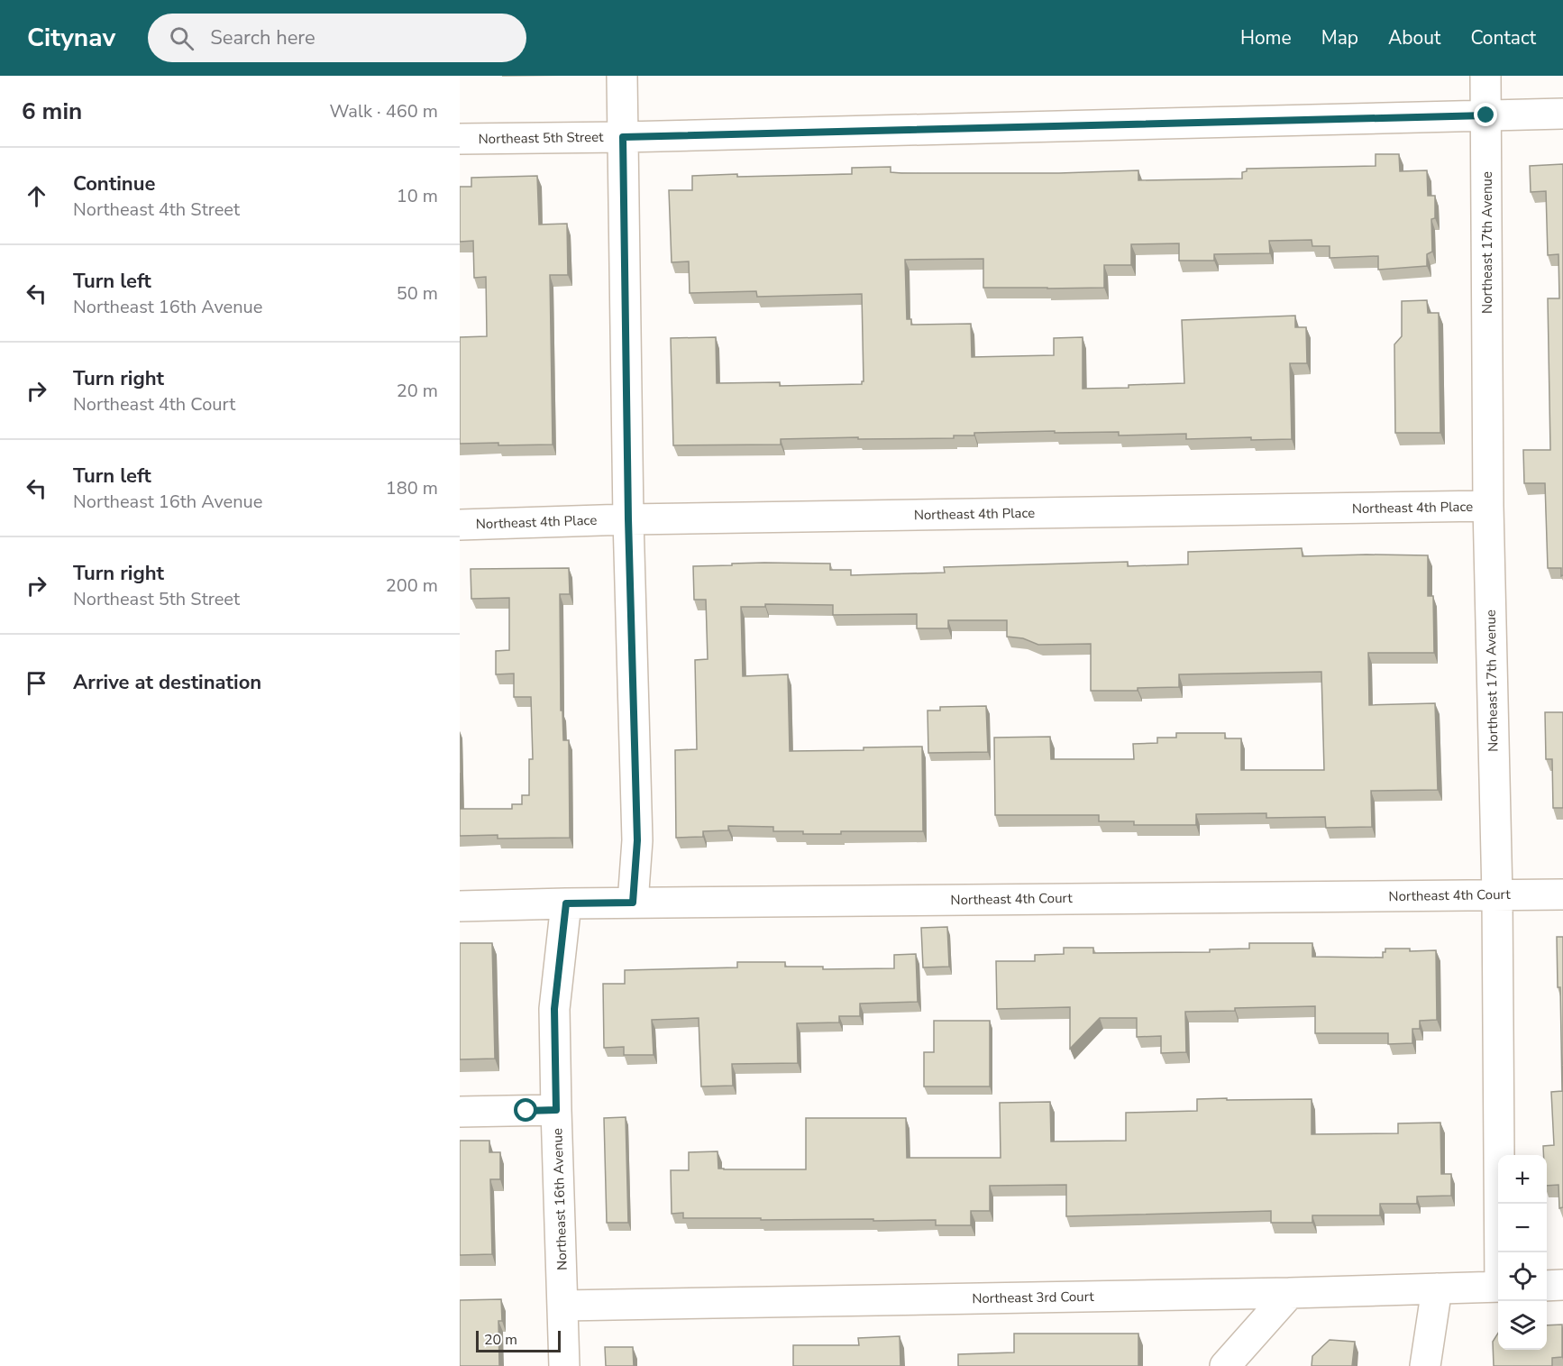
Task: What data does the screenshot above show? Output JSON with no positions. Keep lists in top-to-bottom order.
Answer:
{
  "streets": {
    "street": [
      "Northeast 5th Street",
      "Northeast 17th Avenue",
      "Northeast 4th Place",
      "Northeast 4th Court",
      "Northeast 16th Avenue",
      "Northeast 3rd Court"
    ]
  },
  "crossings": [
    ["Northeast 5th Street", "Northeast 17th Avenue"],
    ["Northeast 17th Avenue", "Northeast 4th Place"],
    ["Northeast 17th Avenue", "Northeast 4th Court"],
    ["Northeast 4th Court", "Northeast 16th Avenue"],
    ["Northeast 16th Avenue", "Northeast 3rd Court"]
  ],
  "scale_bar": "20 m",
  "page": {
    "header": "Citynav",
    "search": "Search here",
    "nav": [
      "Home",
      "Map",
      "About",
      "Contact"
    ],
    "heading": ["6 min", "Walk · 460 m"],
    "list": [
      ["Continue", "Northeast 4th Street", "10 m"],
      ["Turn left", "Northeast 16th Avenue", "50 m"],
      ["Turn right", "Northeast 4th Court", "20 m"],
      ["Turn left", "Northeast 16th Avenue", "180 m"],
      ["Turn right", "Northeast 5th Street", "200 m"],
      "Arrive at destination"
    ],
    "map_buttons": ["+", "−"],
    "scale": "20 m"
  }
}
